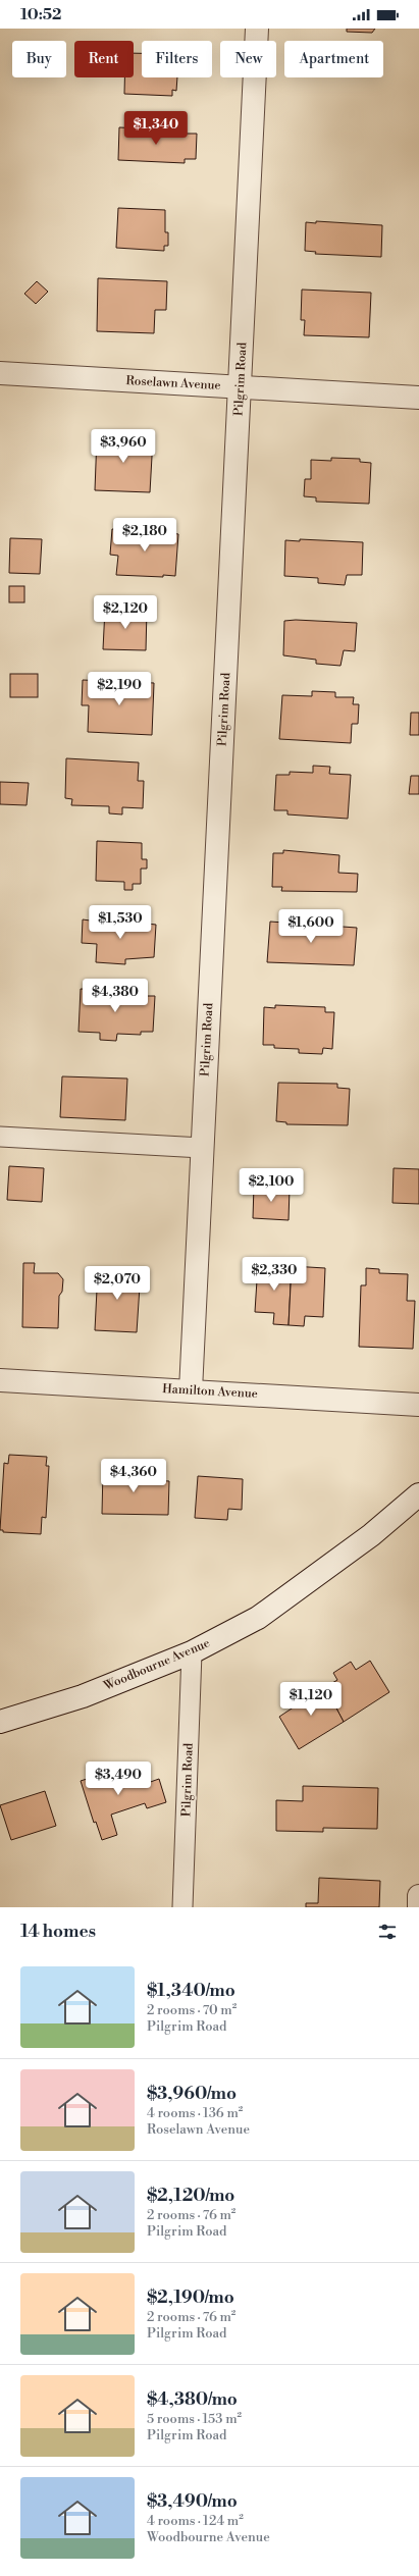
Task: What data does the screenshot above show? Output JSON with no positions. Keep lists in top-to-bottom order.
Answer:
{
  "streets": {
    "street": [
      "Pilgrim Road",
      "Roselawn Avenue",
      "Hamilton Avenue",
      "Woodbourne Avenue"
    ]
  },
  "crossings": [
    ["Pilgrim Road", "Roselawn Avenue"],
    ["Pilgrim Road", "Hamilton Avenue"],
    ["Pilgrim Road", "Woodbourne Avenue"]
  ],
  "page": {
    "status": "10:52",
    "chip": [
      "Buy",
      "Rent",
      "Filters",
      "New",
      "Apartment"
    ],
    "price": [
      "$1,340",
      "$3,960",
      "$2,180",
      "$2,120",
      "$2,190",
      "$1,530",
      "$1,600",
      "$4,380",
      "$2,100",
      "$2,330",
      "$2,070",
      "$4,360",
      "$1,120",
      "$3,490"
    ],
    "heading": "14 homes",
    "list": [
      {
        "name": "$1,340/mo",
        "note": "2 rooms · 70 m² · Pilgrim Road"
      },
      {
        "name": "$3,960/mo",
        "note": "4 rooms · 136 m² · Roselawn Avenue"
      },
      {
        "name": "$2,120/mo",
        "note": "2 rooms · 76 m² · Pilgrim Road"
      },
      {
        "name": "$2,190/mo",
        "note": "2 rooms · 76 m² · Pilgrim Road"
      },
      {
        "name": "$4,380/mo",
        "note": "5 rooms · 153 m² · Pilgrim Road"
      },
      {
        "name": "$3,490/mo",
        "note": "4 rooms · 124 m² · Woodbourne Avenue"
      }
    ]
  }
}
